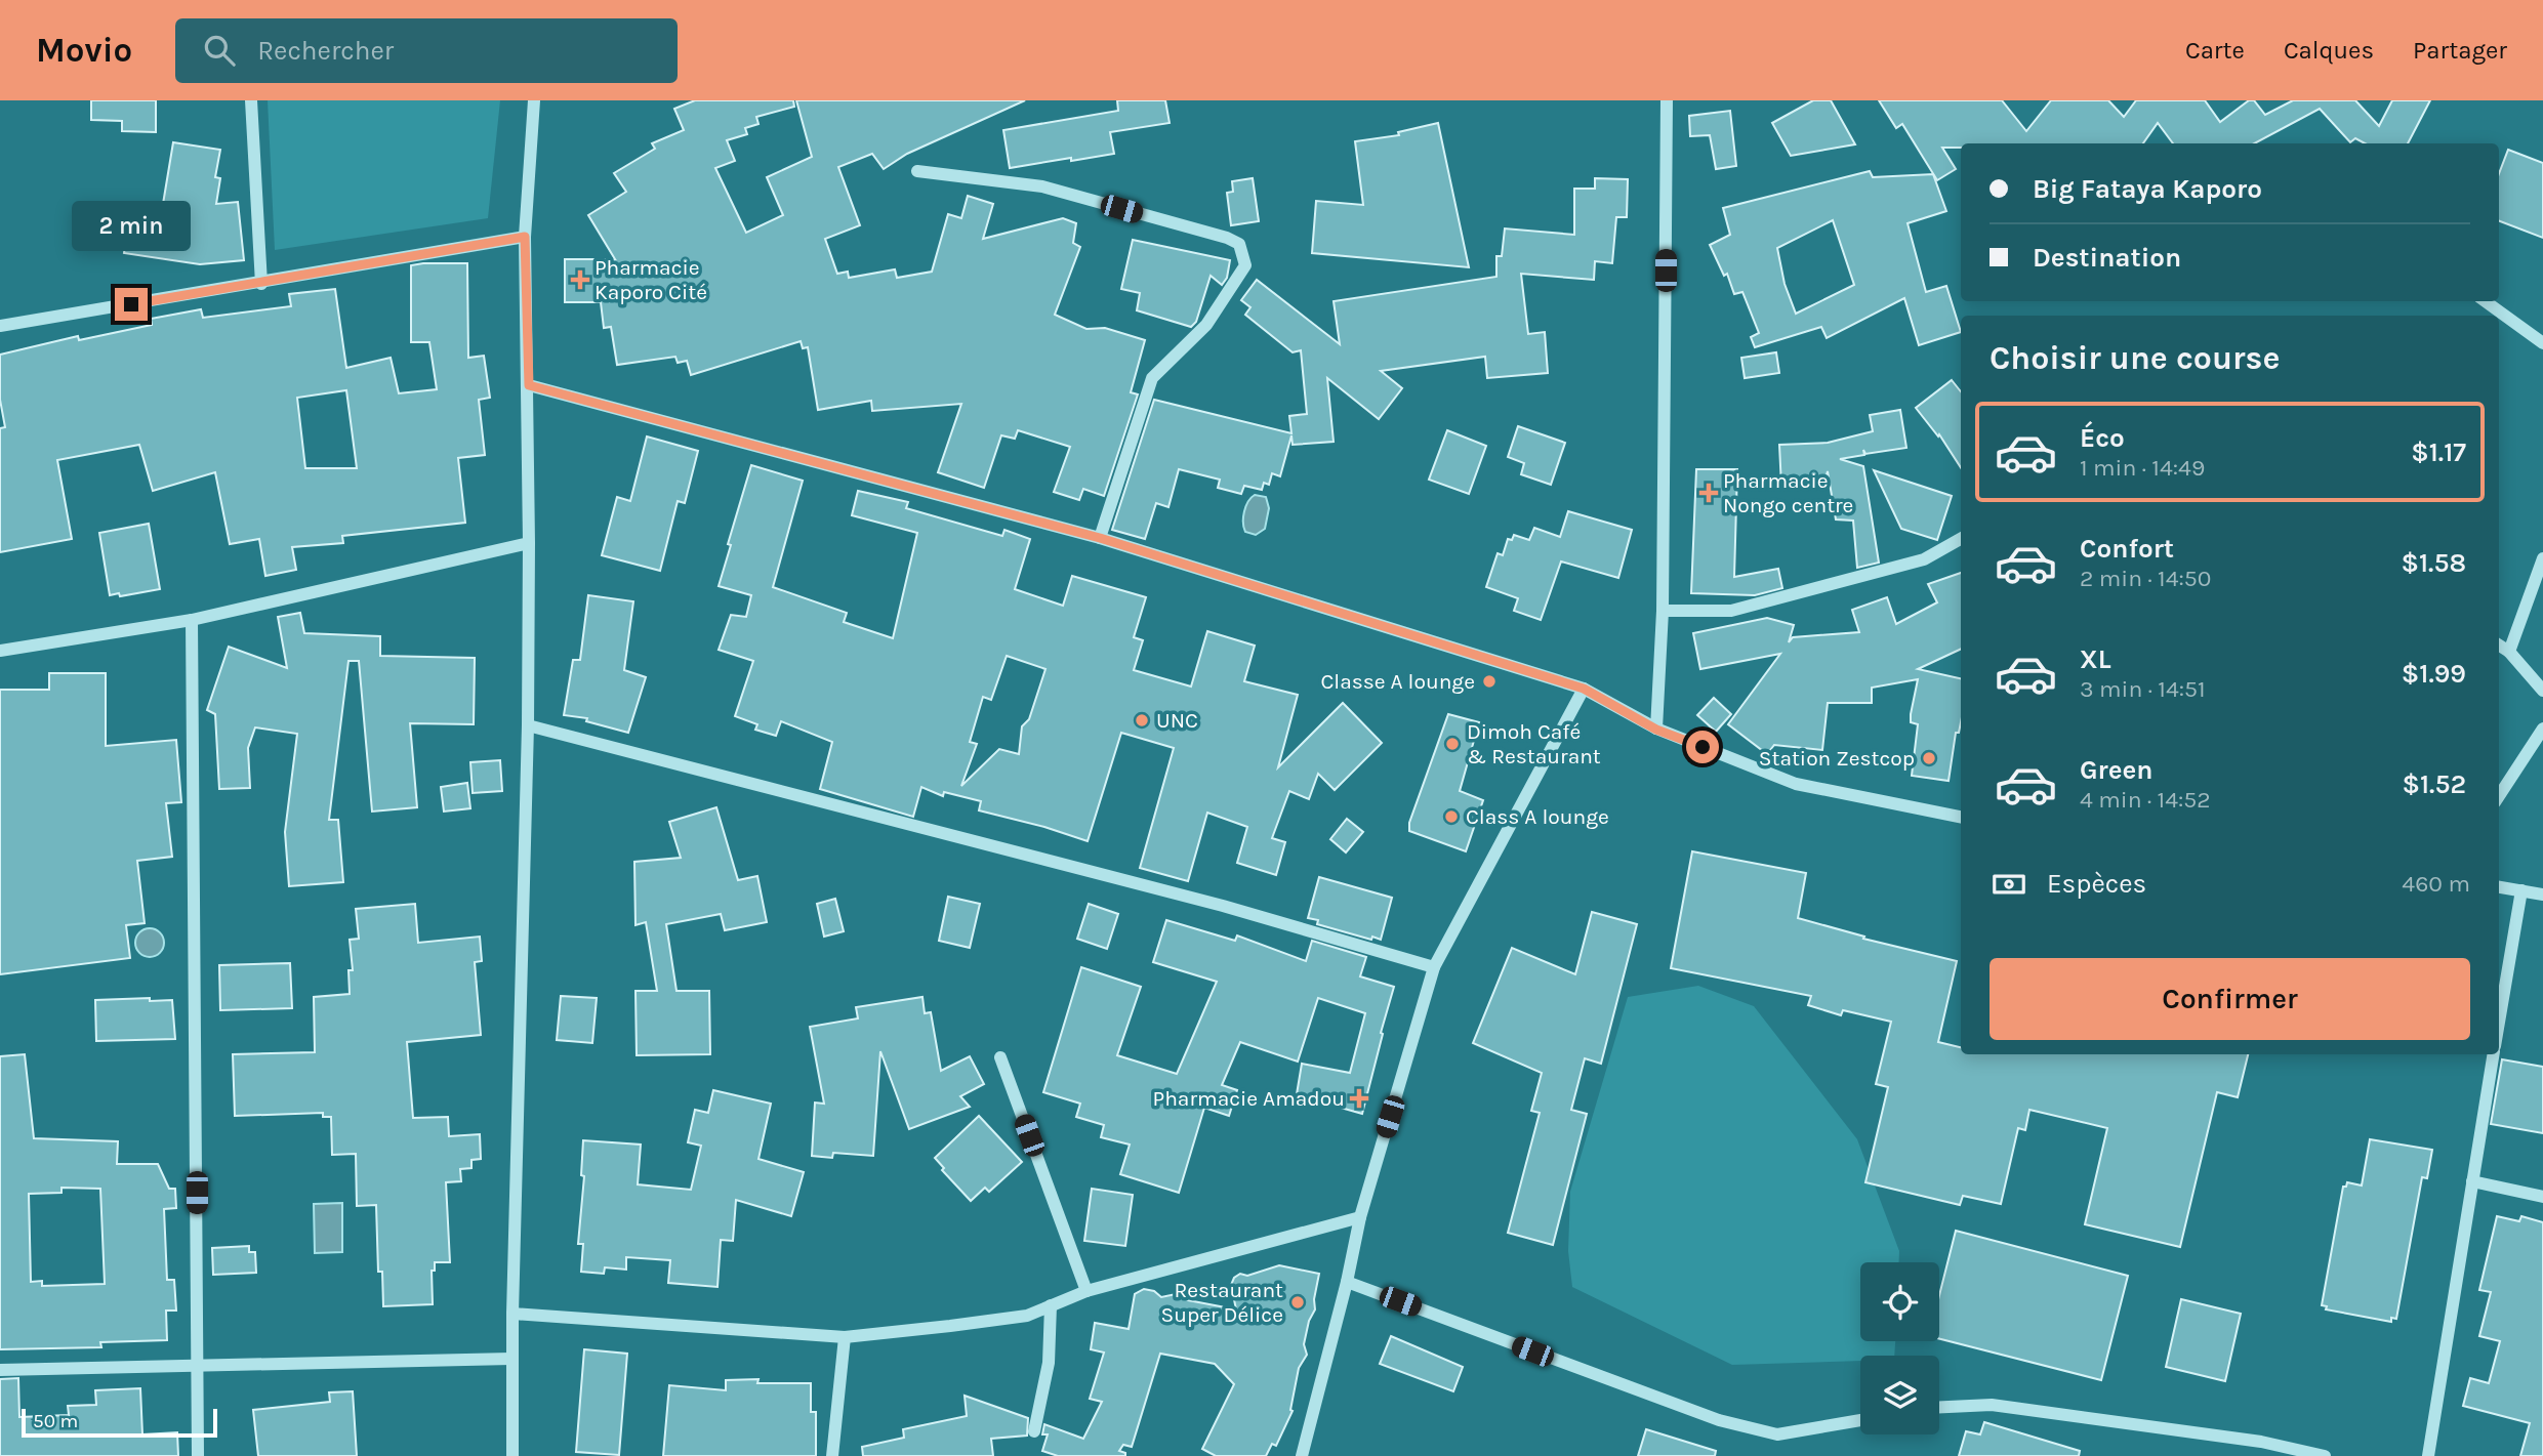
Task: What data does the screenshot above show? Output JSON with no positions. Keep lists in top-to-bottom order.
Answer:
{
  "places": {
    "health": ["Pharmacie Kaporo Cité", "Pharmacie Nongo centre", "Pharmacie Amadou"],
    "other": [
      "Classe A lounge",
      "UNC",
      "Dimoh Café & Restaurant",
      "Station Zestcop",
      "Class A lounge",
      "Restaurant Super Délice"
    ]
  },
  "scale_bar": "50 m",
  "page": {
    "header": "Movio",
    "search": "Rechercher",
    "nav": ["Carte", "Calques", "Partager"],
    "banner": ["Big Fataya Kaporo", "Destination"],
    "bubble": "2 min",
    "heading": "Choisir une course",
    "list": [
      {
        "name": "Éco",
        "note": "1 min · 14:49",
        "value": "$1.17"
      },
      {
        "name": "Confort",
        "note": "2 min · 14:50",
        "value": "$1.58"
      },
      {
        "name": "XL",
        "note": "3 min · 14:51",
        "value": "$1.99"
      },
      {
        "name": "Green",
        "note": "4 min · 14:52",
        "value": "$1.52"
      }
    ],
    "pay": ["Espèces", "460 m"],
    "buttons": "Confirmer",
    "scale": "50 m"
  }
}
